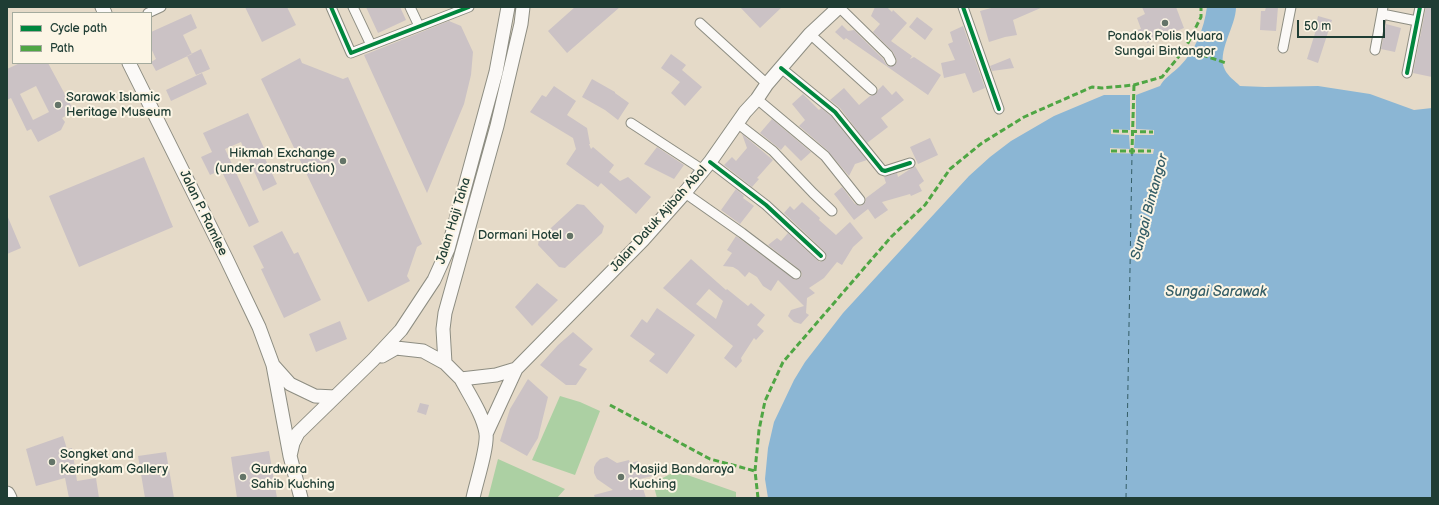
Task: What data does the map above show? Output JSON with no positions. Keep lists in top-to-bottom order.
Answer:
{
  "streets": {
    "main road": ["Jalan P. Ramlee", "Jalan Datuk Ajibah Abol", "Jalan Haji Taha"]
  },
  "crossings": [
    ["Jalan P. Ramlee", "Jalan Haji Taha"]
  ],
  "water": ["Sungai Bintangor", "Sungai Sarawak"],
  "places": [
    "Pondok Polis Muara Sungai Bintangor",
    "Sarawak Islamic Heritage Museum",
    "Hikmah Exchange (under construction)",
    "Dormani Hotel",
    "Songket and Keringkam Gallery",
    "Gurdwara Sahib Kuching",
    "Masjid Bandaraya Kuching"
  ],
  "legend": ["Cycle path", "Path"],
  "scale_bar": "50 m"
}
